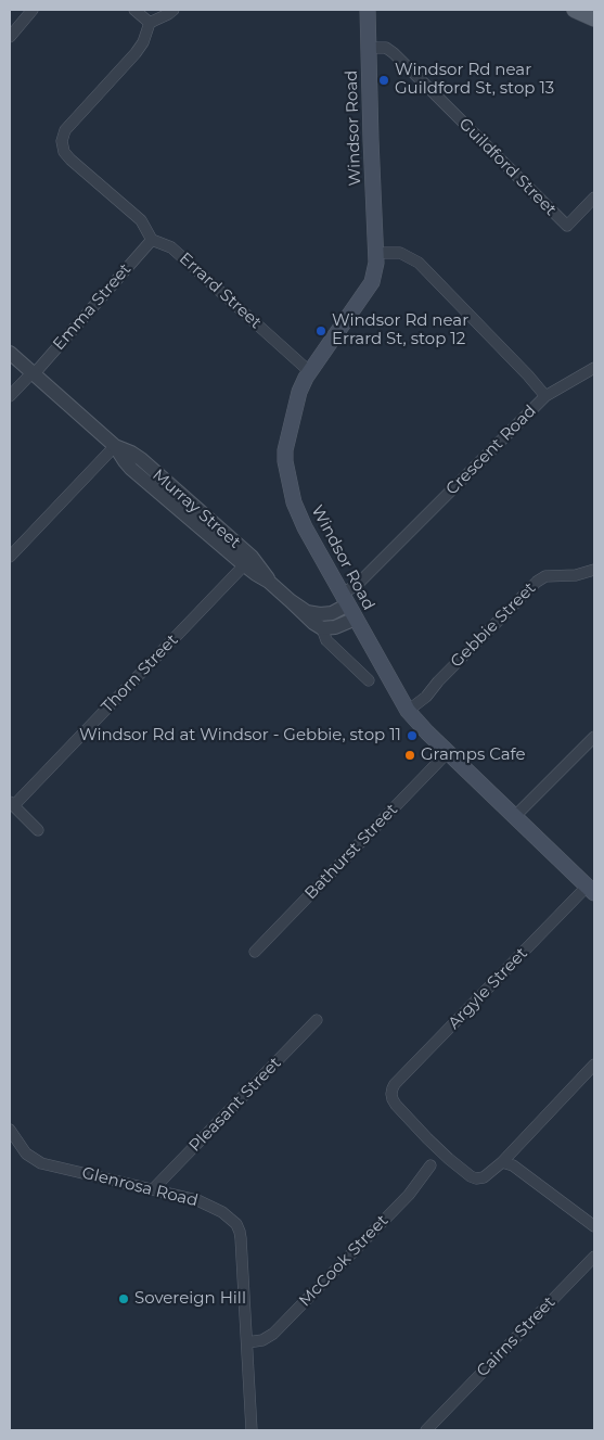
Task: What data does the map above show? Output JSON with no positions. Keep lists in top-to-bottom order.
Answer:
{
  "streets": {
    "main road": ["Windsor Road"],
    "street": [
      "Guildford Street",
      "Errard Street",
      "Emma Street",
      "Crescent Road",
      "Murray Street",
      "Gebbie Street",
      "Thorn Street",
      "Bathurst Street",
      "Argyle Street",
      "Pleasant Street",
      "Glenrosa Road",
      "McCook Street",
      "Cairns Street"
    ]
  },
  "crossings": [
    ["Windsor Road", "Guildford Street"],
    ["Windsor Road", "Errard Street"],
    ["Windsor Road", "Crescent Road"],
    ["Windsor Road", "Murray Street"],
    ["Windsor Road", "Gebbie Street"],
    ["Windsor Road", "Bathurst Street"],
    ["Windsor Road", "Argyle Street"],
    ["Errard Street", "Emma Street"],
    ["Emma Street", "Murray Street"],
    ["Crescent Road", "Murray Street"],
    ["Murray Street", "Thorn Street"],
    ["Pleasant Street", "Glenrosa Road"],
    ["Glenrosa Road", "McCook Street"]
  ],
  "places": [
    "Windsor Rd near Guildford St, stop 13",
    "Windsor Rd near Errard St, stop 12",
    "Windsor Rd at Windsor - Gebbie, stop 11",
    "Gramps Cafe",
    "Sovereign Hill"
  ]
}
